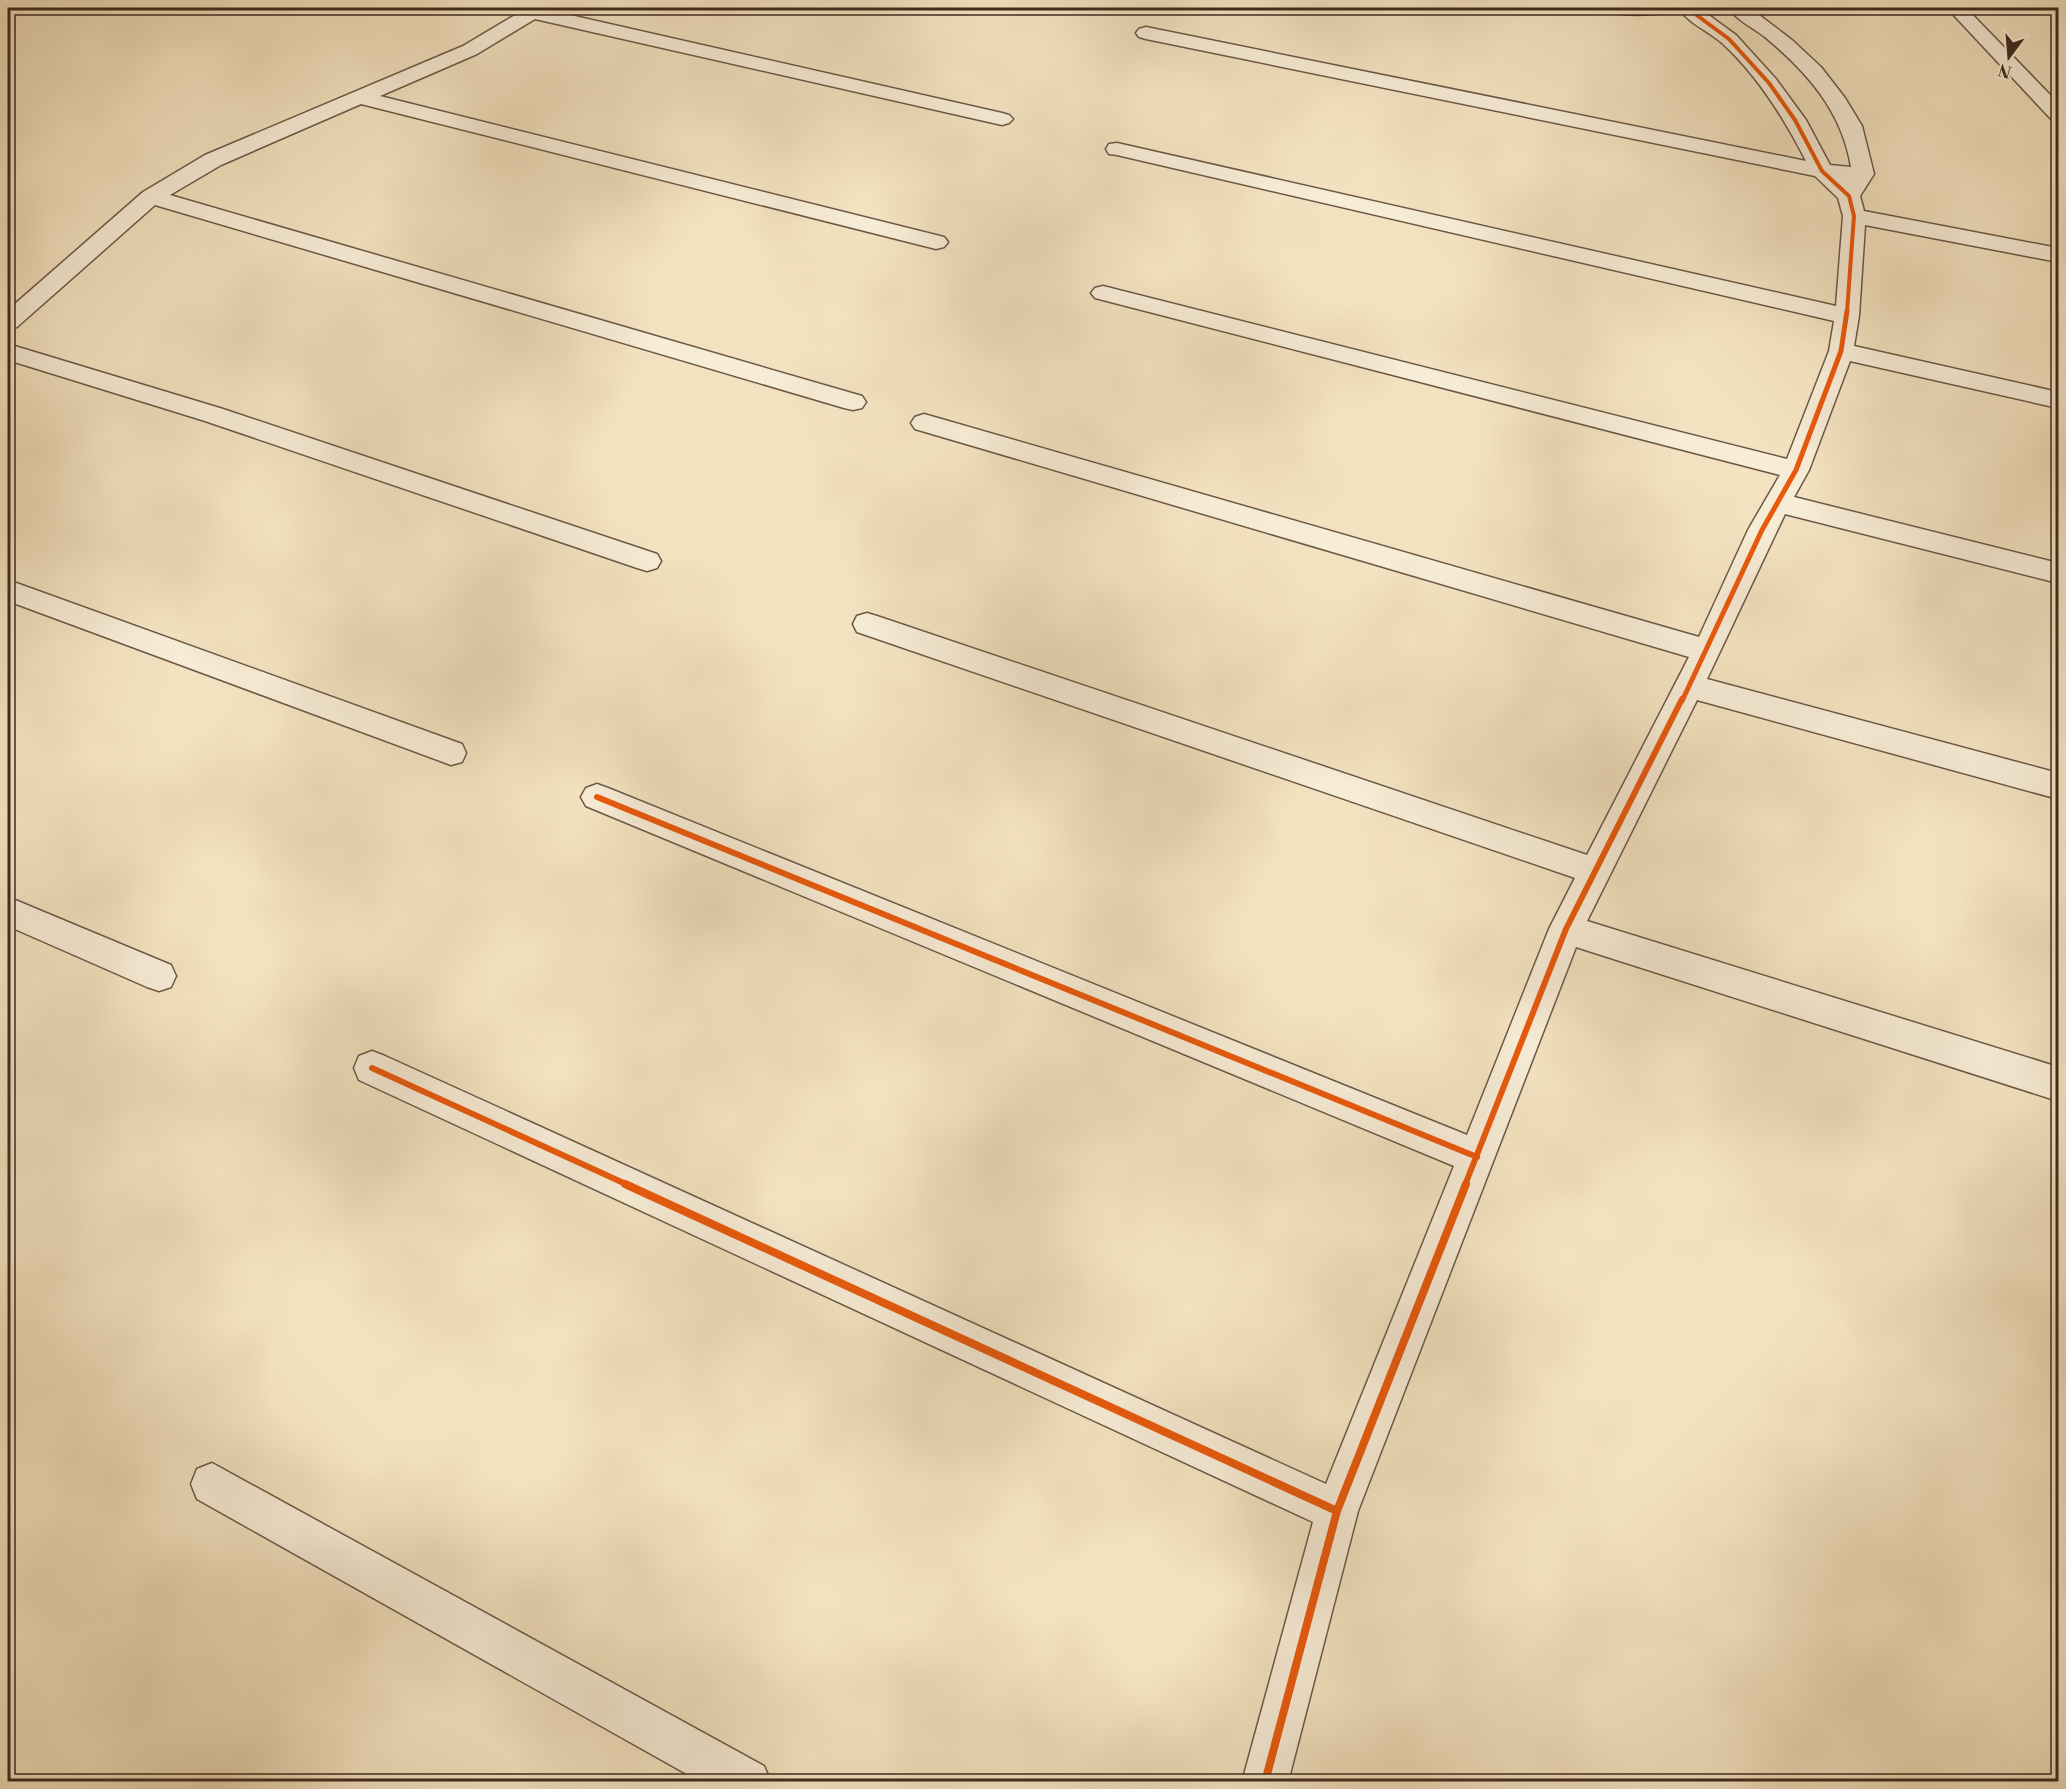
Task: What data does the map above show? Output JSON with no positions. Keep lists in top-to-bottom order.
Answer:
{
  "north": "bottom"
}
